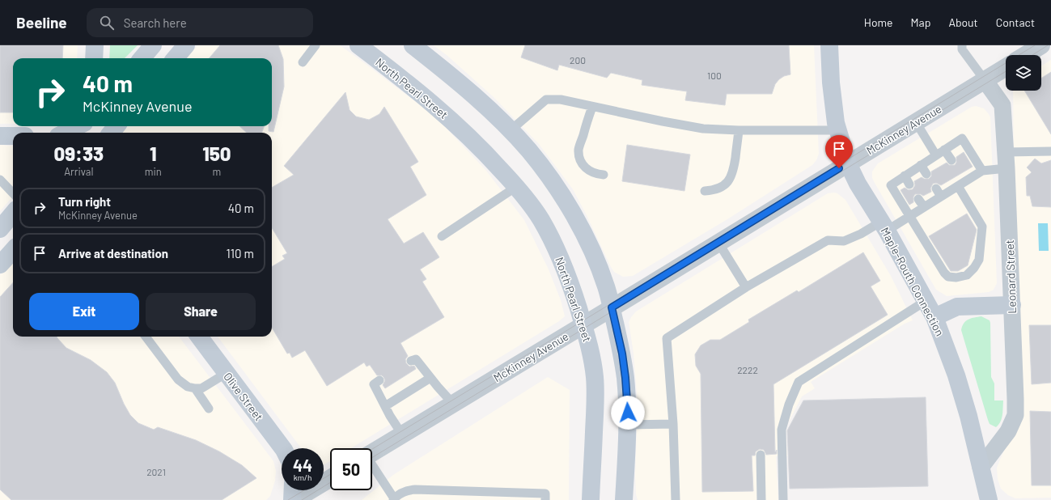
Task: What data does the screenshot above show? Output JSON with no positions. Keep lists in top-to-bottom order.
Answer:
{
  "streets": {
    "main road": ["North Pearl Street", "Maple-Routh Connection", "Olive Street"],
    "street": ["McKinney Avenue", "Leonard Street"]
  },
  "crossings": [
    ["North Pearl Street", "McKinney Avenue"],
    ["McKinney Avenue", "Leonard Street"],
    ["McKinney Avenue", "Maple-Routh Connection"],
    ["Leonard Street", "Maple-Routh Connection"]
  ],
  "house_numbers": [
    "200",
    "100",
    "2222",
    "2021"
  ],
  "page": {
    "header": "Beeline",
    "search": "Search here",
    "nav": [
      "Home",
      "Map",
      "About",
      "Contact"
    ],
    "turn": ["40 m", "McKinney Avenue"],
    "eta": [
      "09:33",
      "Arrival",
      "1",
      "min",
      "150",
      "m"
    ],
    "list": [
      {
        "name": "Turn right",
        "note": "McKinney Avenue",
        "value": "40 m"
      },
      {
        "name": "Arrive at destination",
        "value": "110 m"
      }
    ],
    "buttons": ["Exit", "Share"],
    "speed": "44 km/h",
    "limit": "50"
  }
}
